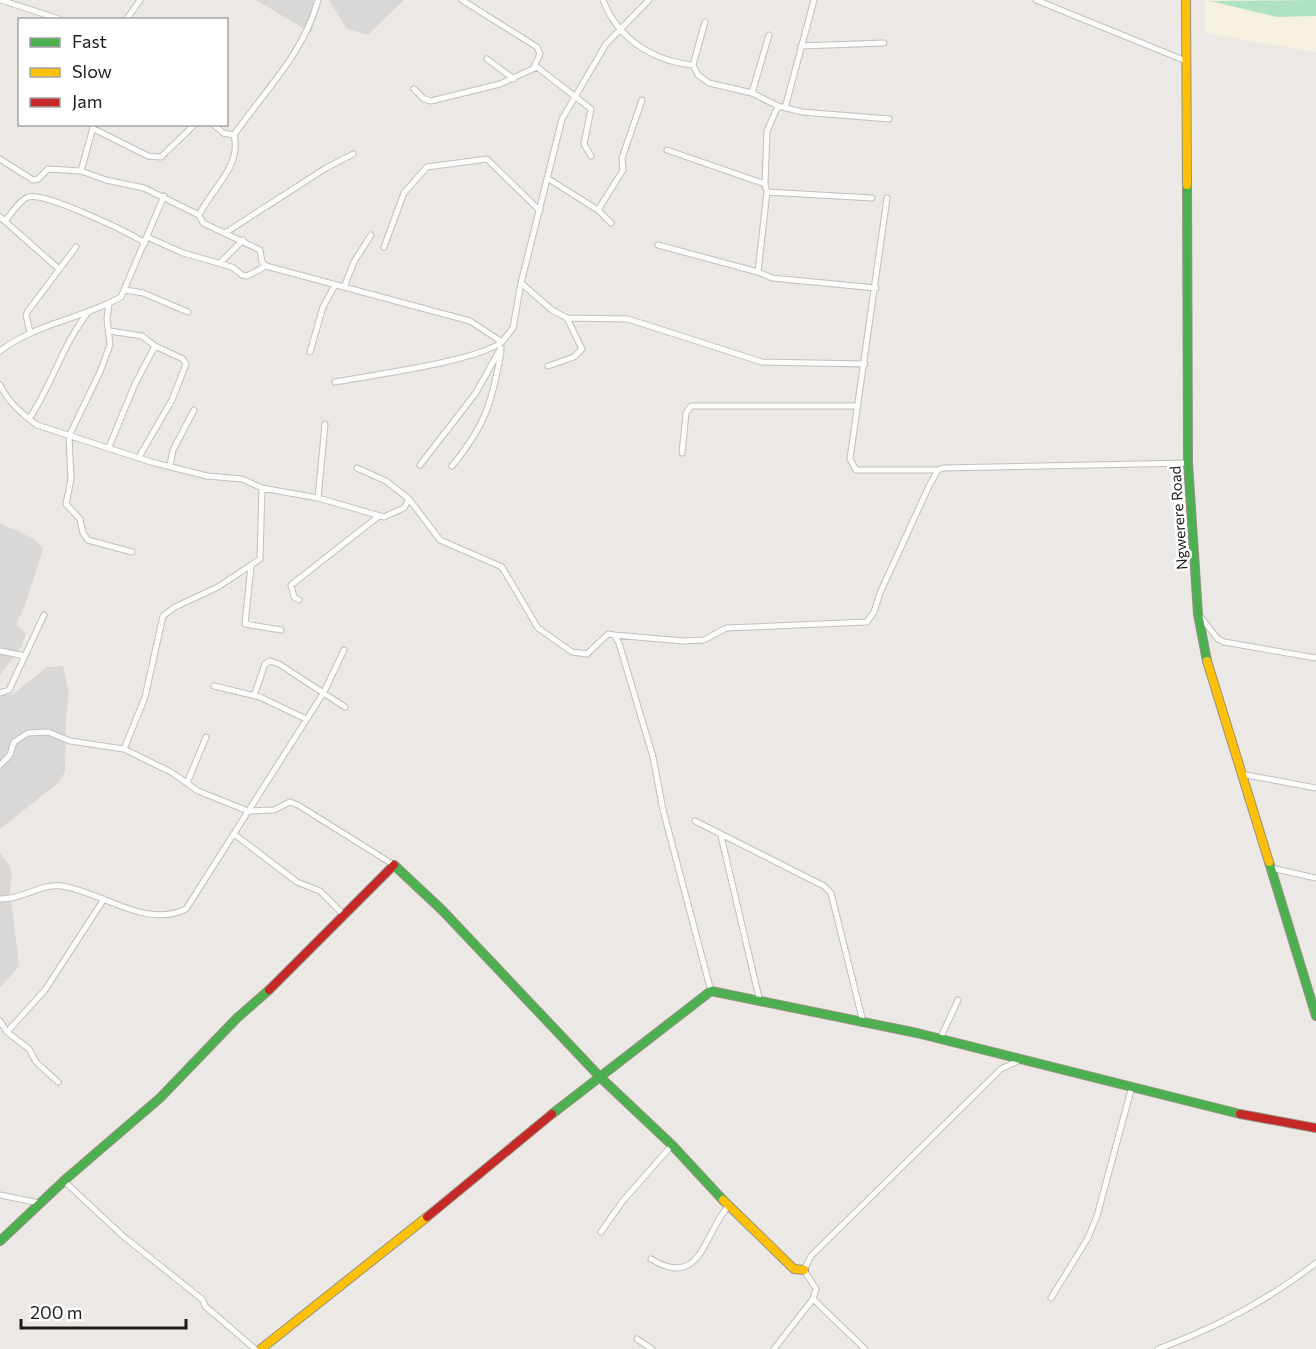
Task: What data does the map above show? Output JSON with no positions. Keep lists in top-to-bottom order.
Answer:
{
  "streets": {
    "street": ["Ngwerere Road"]
  },
  "legend": ["Fast", "Slow", "Jam"],
  "scale_bar": "200 m"
}
